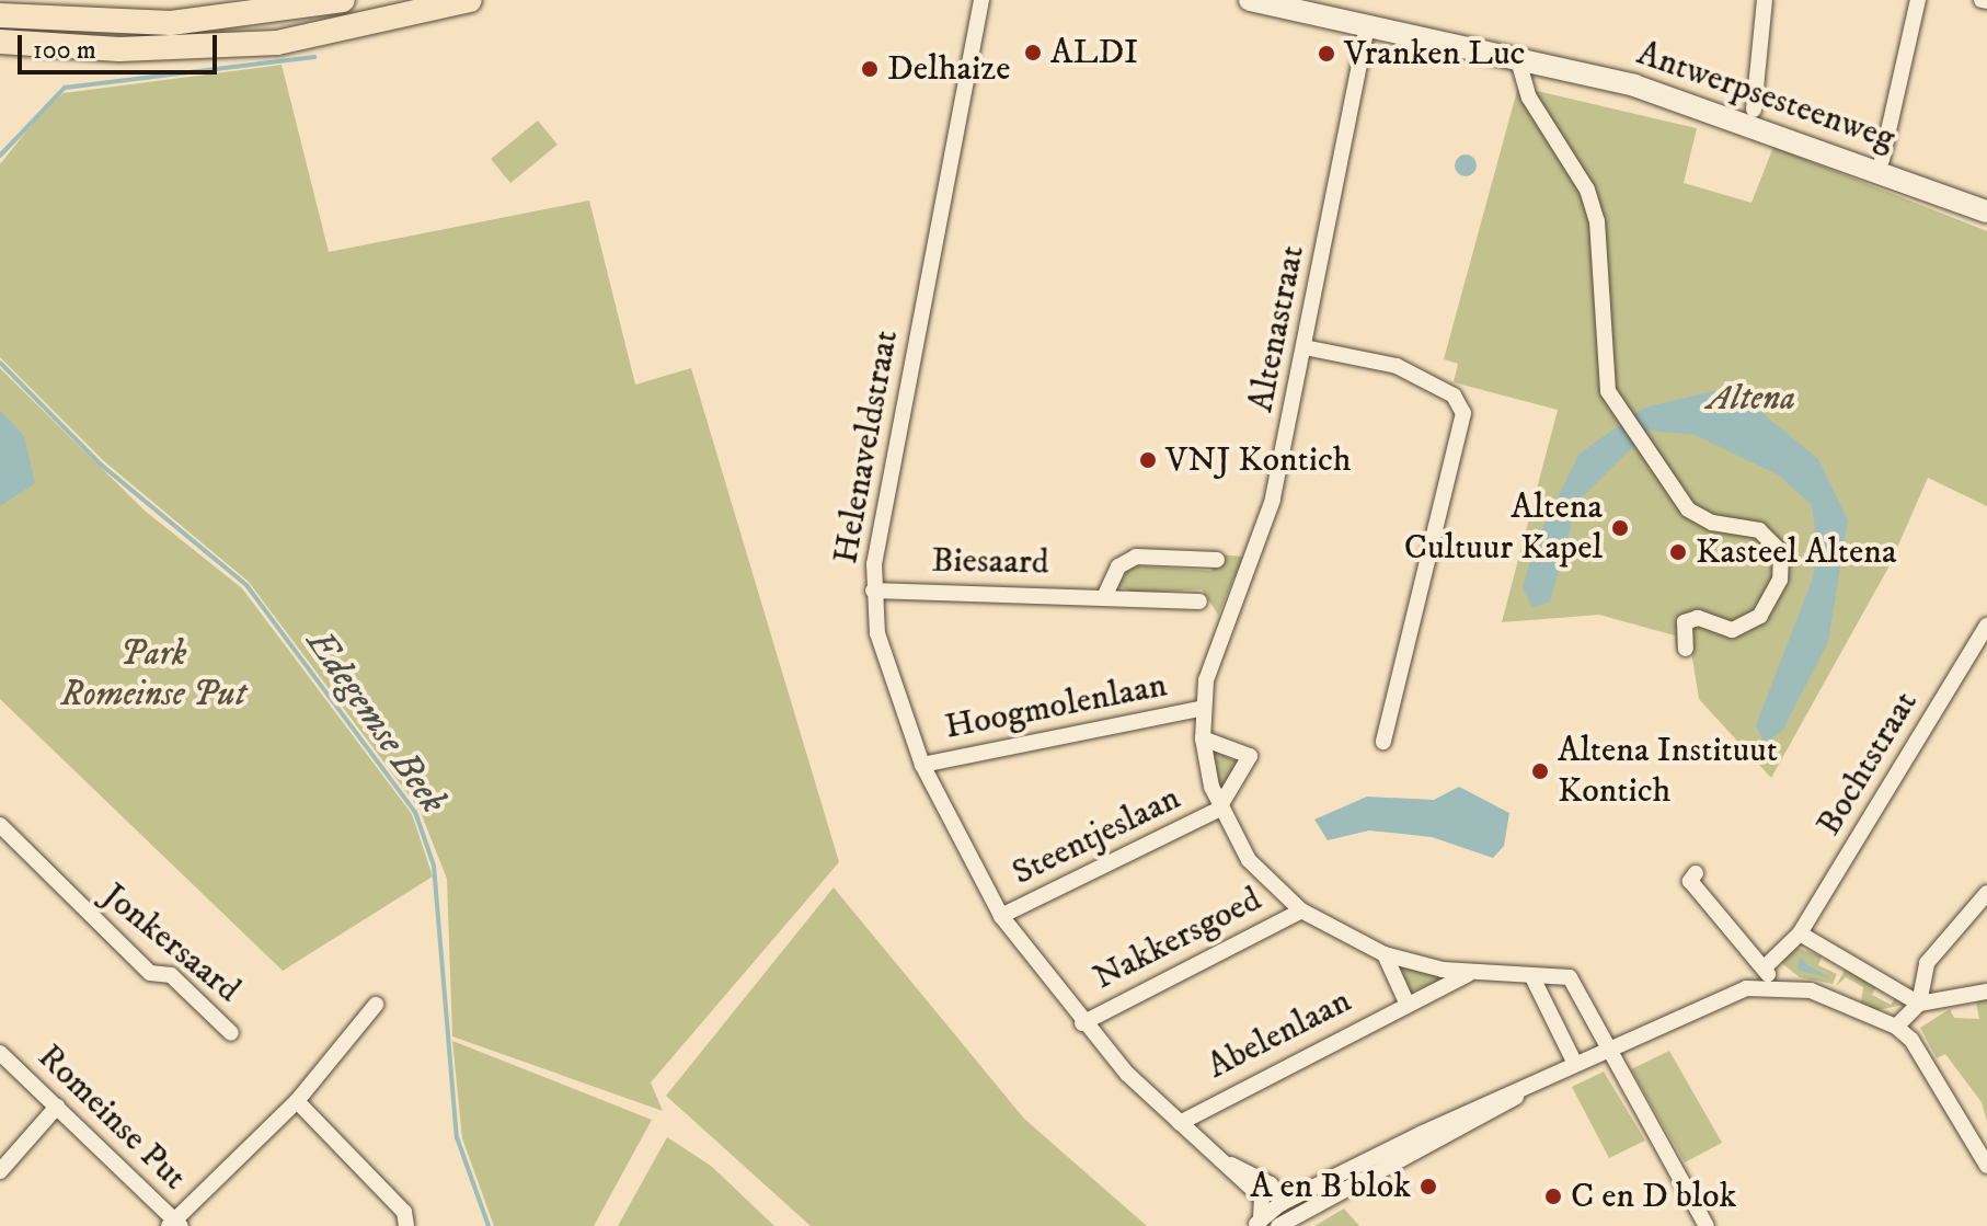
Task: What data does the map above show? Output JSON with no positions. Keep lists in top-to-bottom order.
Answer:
{
  "streets": {
    "street": [
      "Antwerpsesteenweg",
      "Altenastraat",
      "Helenaveldstraat",
      "Biesaard",
      "Hoogmolenlaan",
      "Bochtstraat",
      "Steentjeslaan",
      "Nakkersgoed",
      "Jonkersaard",
      "Abelenlaan",
      "Romeinse Put"
    ]
  },
  "crossings": [
    ["Antwerpsesteenweg", "Altenastraat"],
    ["Altenastraat", "Hoogmolenlaan"],
    ["Altenastraat", "Steentjeslaan"],
    ["Altenastraat", "Nakkersgoed"],
    ["Altenastraat", "Abelenlaan"],
    ["Helenaveldstraat", "Biesaard"],
    ["Helenaveldstraat", "Hoogmolenlaan"],
    ["Helenaveldstraat", "Steentjeslaan"],
    ["Helenaveldstraat", "Nakkersgoed"],
    ["Helenaveldstraat", "Abelenlaan"]
  ],
  "water": ["Edegemse Beek"],
  "parks": ["Altena", "Park Romeinse Put"],
  "places": [
    "ALDI",
    "Vranken Luc",
    "Delhaize",
    "VNJ Kontich",
    "Altena Cultuur Kapel",
    "Kasteel Altena",
    "Altena Instituut Kontich",
    "A en B blok",
    "C en D blok"
  ],
  "scale_bar": "100 m"
}
